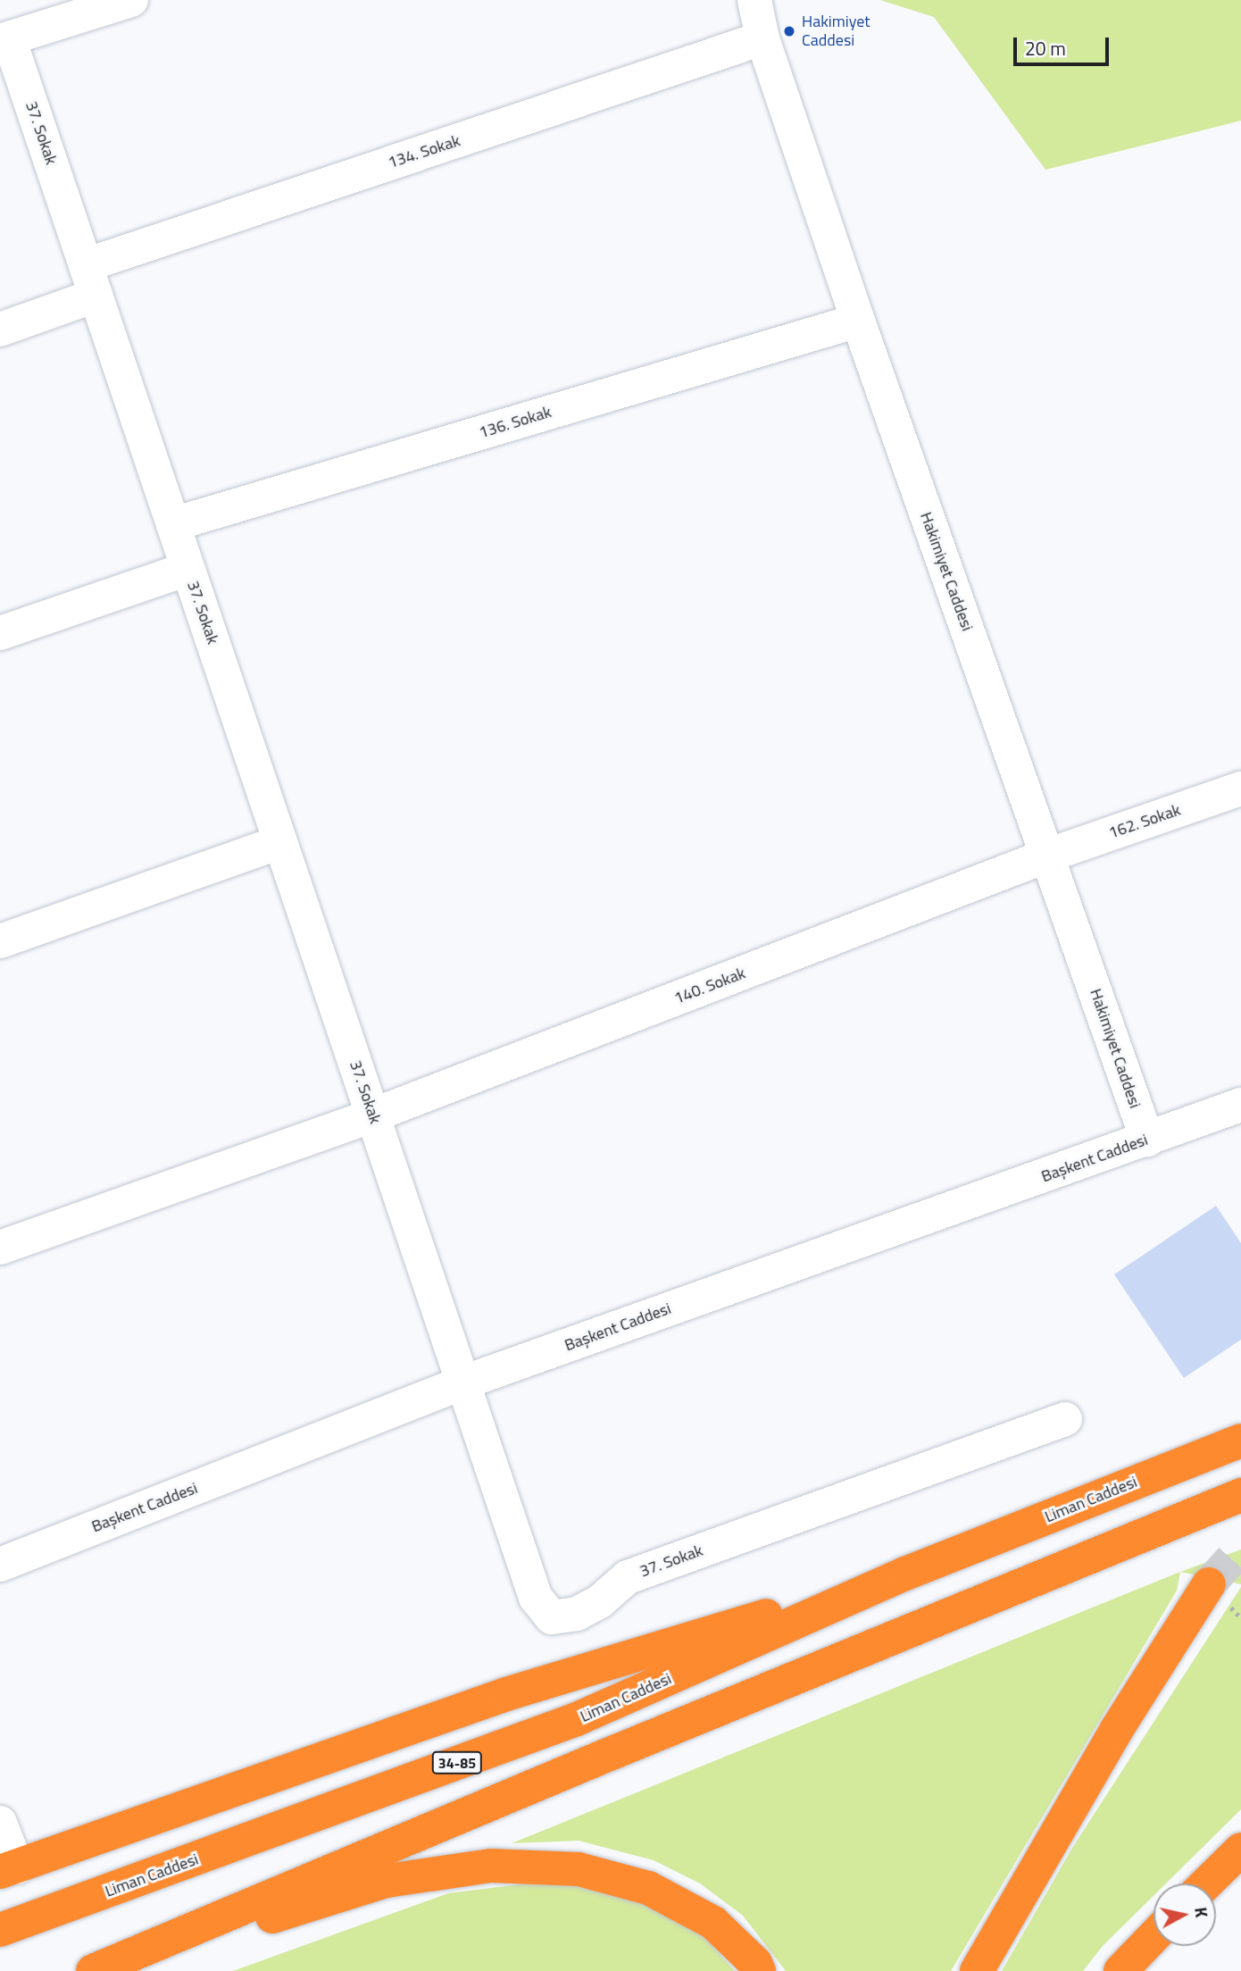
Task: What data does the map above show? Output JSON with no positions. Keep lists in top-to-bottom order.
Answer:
{
  "streets": {
    "highway": ["Liman Caddesi", "34-85"],
    "street": [
      "37. Sokak",
      "134. Sokak",
      "136. Sokak",
      "Hakimiyet Caddesi",
      "162. Sokak",
      "140. Sokak",
      "Başkent Caddesi"
    ]
  },
  "crossings": [
    ["37. Sokak", "134. Sokak"],
    ["37. Sokak", "136. Sokak"],
    ["37. Sokak", "140. Sokak"],
    ["37. Sokak", "Başkent Caddesi"],
    ["134. Sokak", "Hakimiyet Caddesi"],
    ["136. Sokak", "Hakimiyet Caddesi"],
    ["Hakimiyet Caddesi", "162. Sokak"],
    ["Hakimiyet Caddesi", "140. Sokak"],
    ["Hakimiyet Caddesi", "Başkent Caddesi"],
    ["162. Sokak", "140. Sokak"]
  ],
  "places": ["Hakimiyet Caddesi"],
  "scale_bar": "20 m",
  "north": "right"
}
